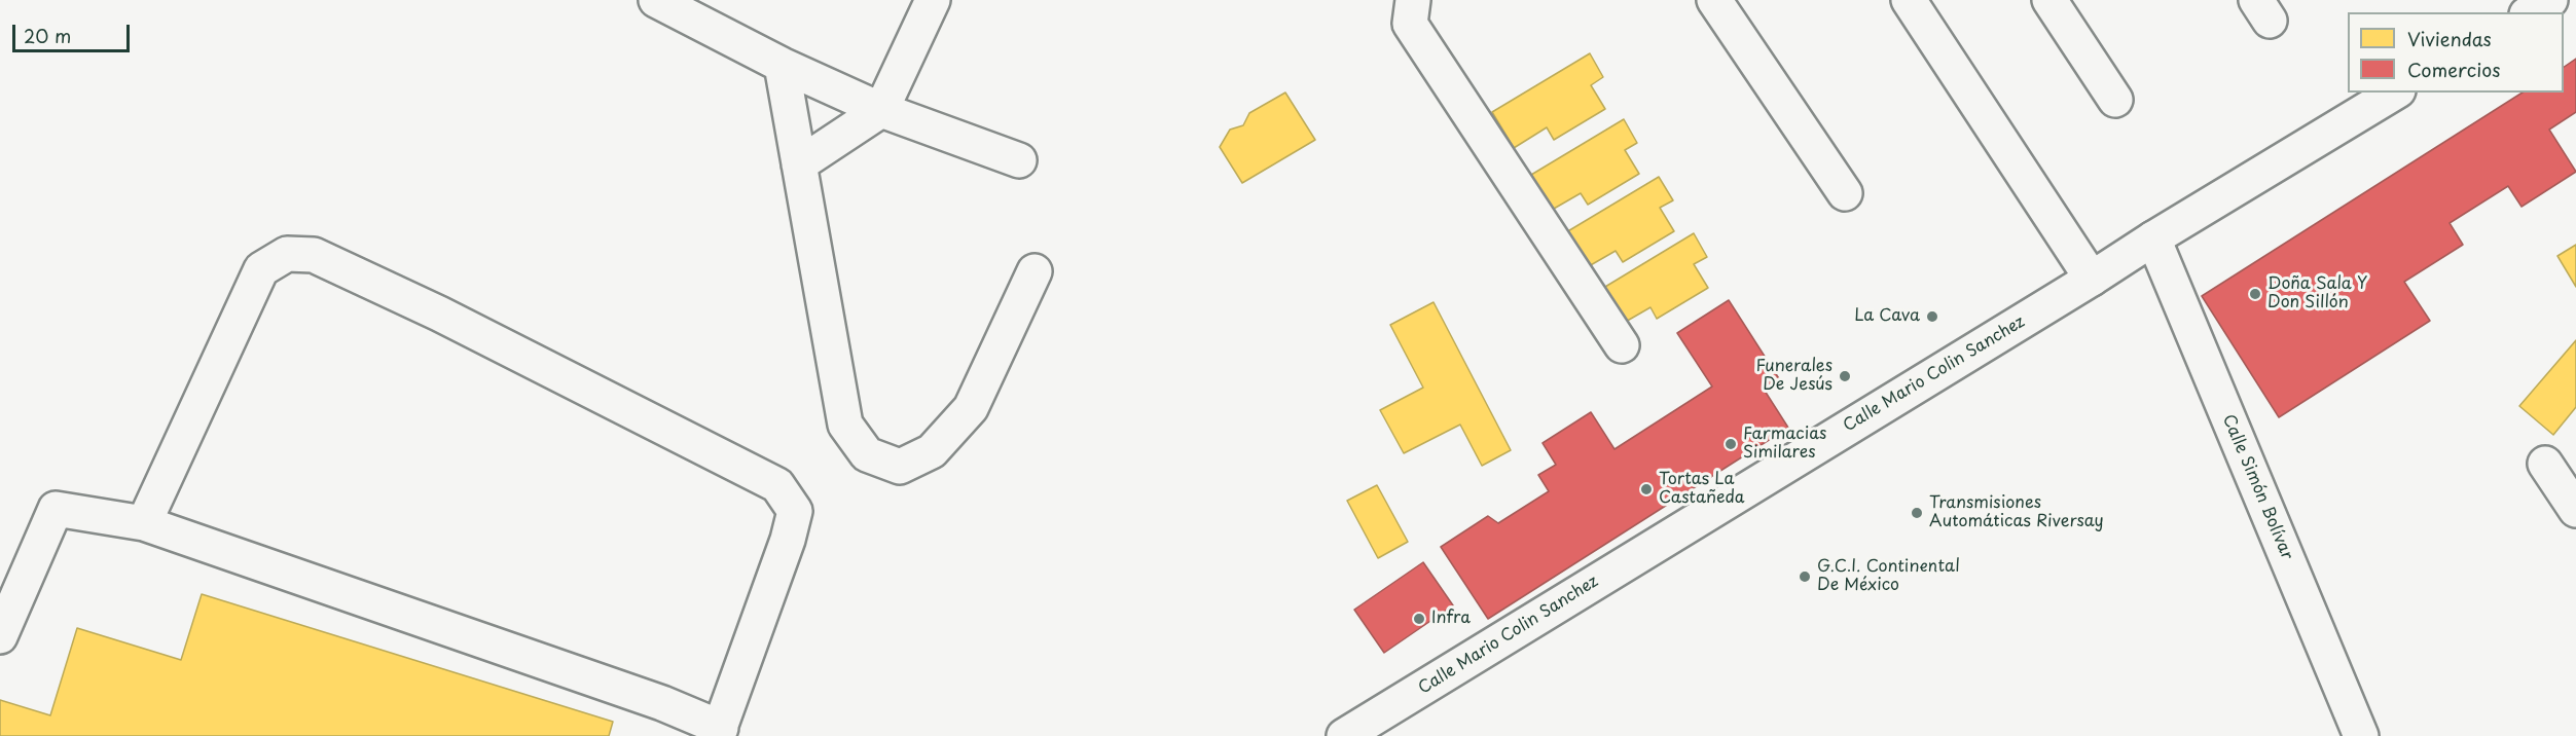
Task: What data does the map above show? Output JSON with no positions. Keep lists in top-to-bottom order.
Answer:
{
  "streets": {
    "street": ["Calle Mario Colin Sanchez", "Calle Simón Bolívar"]
  },
  "crossings": [
    ["Calle Mario Colin Sanchez", "Calle Simón Bolívar"]
  ],
  "places": [
    "Doña Sala Y Don Sillón",
    "La Cava",
    "Funerales De Jesús",
    "Farmacias Similares",
    "Tortas La Castañeda",
    "Transmisiones Automáticas Riversay",
    "G.C.I. Continental De México",
    "Infra"
  ],
  "legend": ["Viviendas", "Comercios"],
  "scale_bar": "20 m"
}
